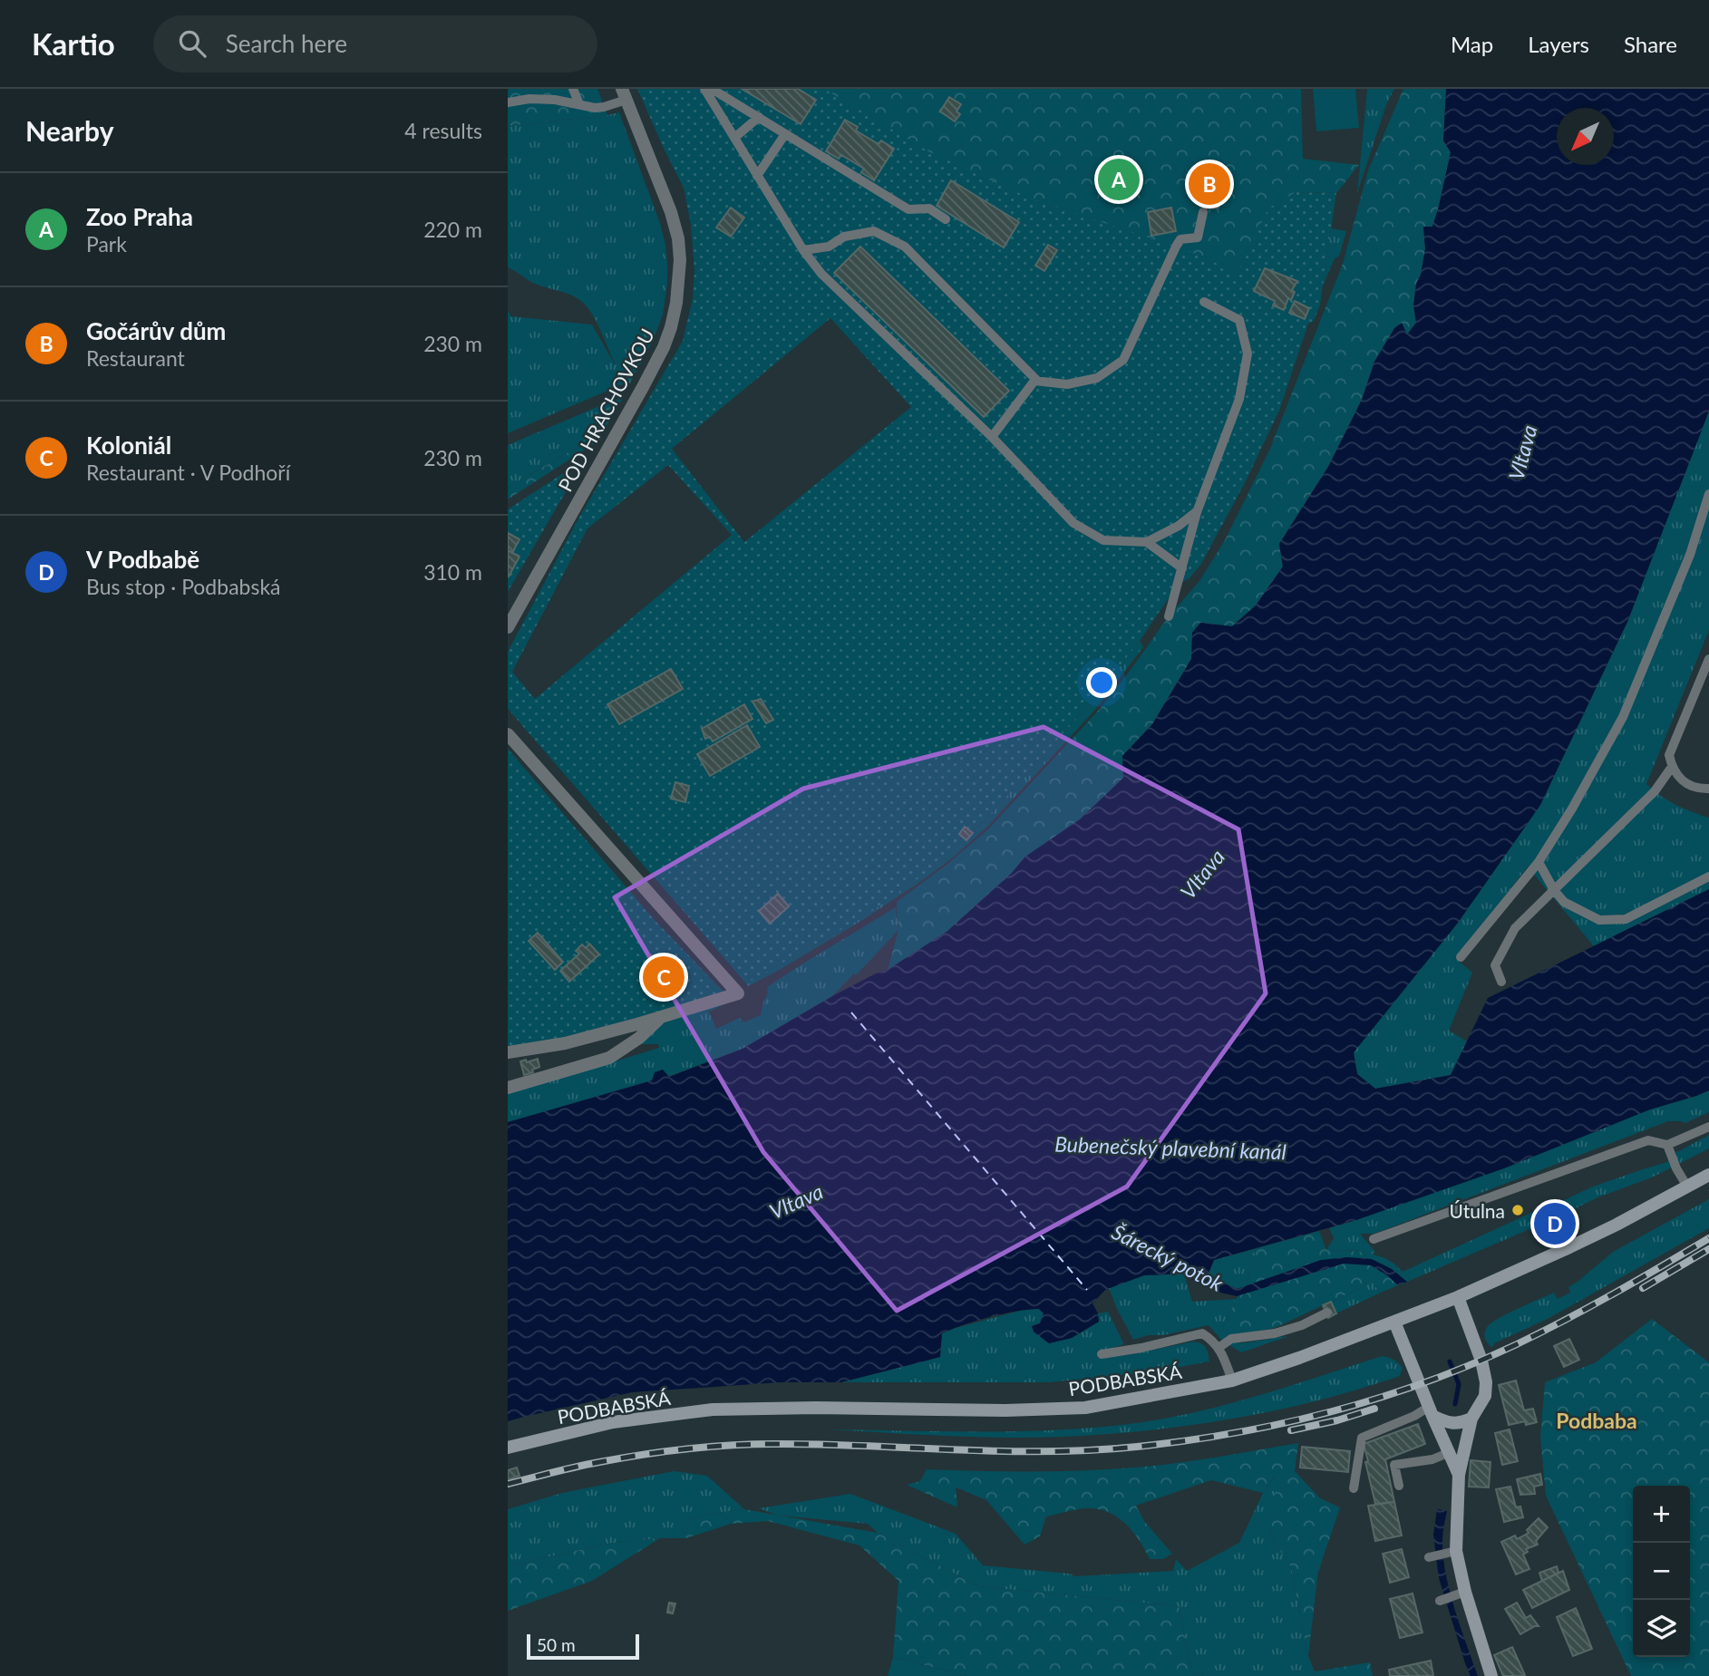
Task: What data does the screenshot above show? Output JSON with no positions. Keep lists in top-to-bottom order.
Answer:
{
  "streets": {
    "main road": ["PODBABSKÁ"],
    "street": ["POD HRACHOVKOU"]
  },
  "districts": ["Podbaba"],
  "water": ["Vltava", "Bubenečský plavební kanál", "Šárecký potok"],
  "places": ["Útulna"],
  "scale_bar": "50 m",
  "north": "bottom left",
  "page": {
    "header": "Kartio",
    "search": "Search here",
    "nav": ["Map", "Layers", "Share"],
    "heading": ["Nearby", "4 results"],
    "pins": [
      "A",
      "B",
      "C",
      "D"
    ],
    "list": [
      {
        "mark": "A",
        "name": "Zoo Praha",
        "note": "Park",
        "value": "220 m"
      },
      {
        "mark": "B",
        "name": "Gočárův dům",
        "note": "Restaurant",
        "value": "230 m"
      },
      {
        "mark": "C",
        "name": "Koloniál",
        "note": "Restaurant · V Podhoří",
        "value": "230 m"
      },
      {
        "mark": "D",
        "name": "V Podbabě",
        "note": "Bus stop · Podbabská",
        "value": "310 m"
      }
    ],
    "map_buttons": ["+", "−"],
    "scale": "50 m"
  }
}
